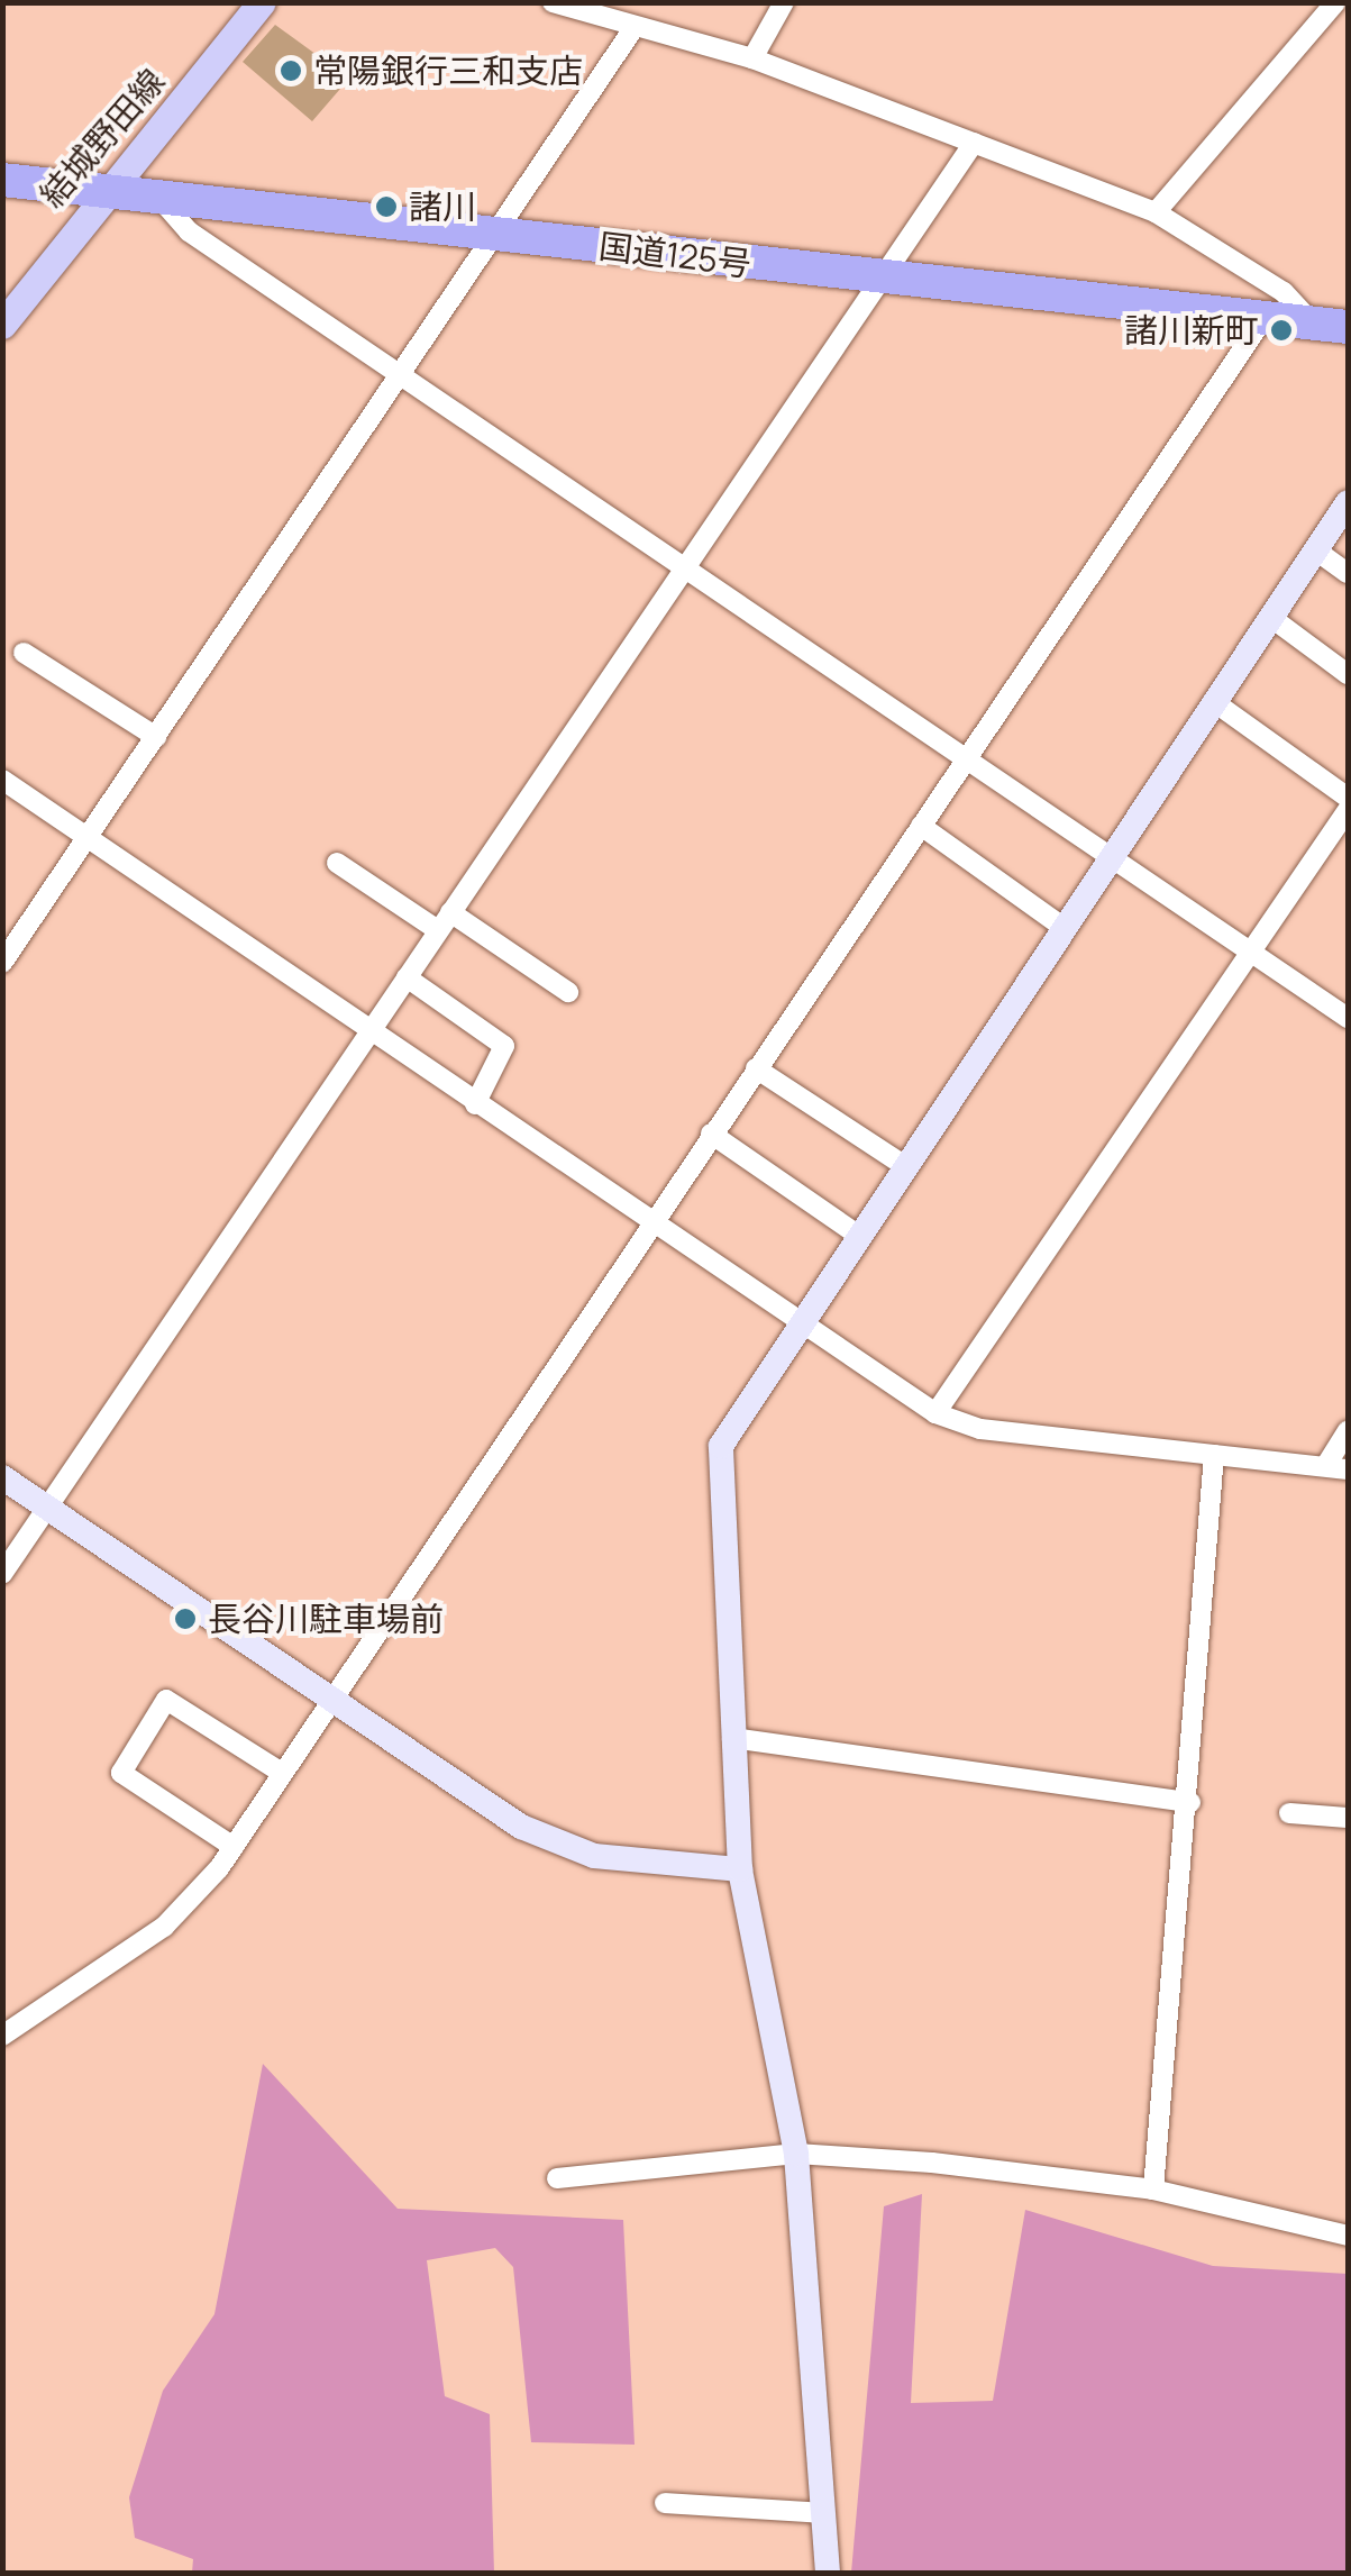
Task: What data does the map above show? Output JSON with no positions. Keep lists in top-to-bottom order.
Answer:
{
  "streets": {
    "highway": ["国道125号"],
    "main road": ["結城野田線"]
  },
  "crossings": [
    ["結城野田線", "国道125号"]
  ],
  "places": [
    "常陽銀行三和支店",
    "諸川",
    "諸川新町",
    "長谷川駐車場前"
  ]
}
